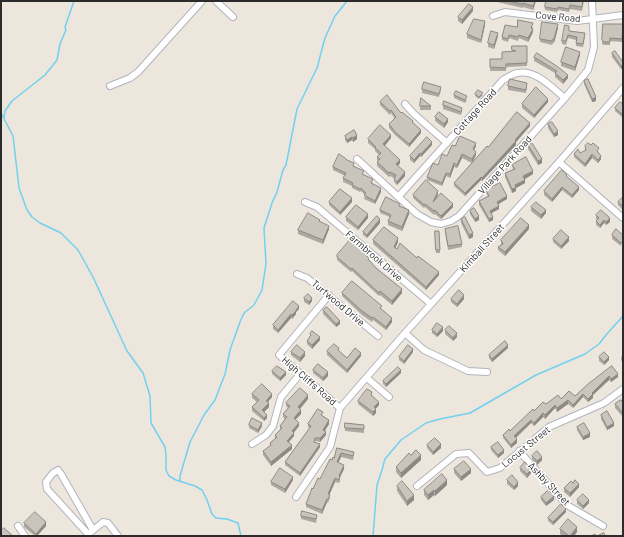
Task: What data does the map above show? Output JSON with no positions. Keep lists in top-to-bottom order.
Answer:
{
  "streets": {
    "street": [
      "Cove Road",
      "Cottage Road",
      "Village Park Road",
      "Kimball Street",
      "Farmbrook Drive",
      "Turfwood Drive",
      "High Cliffs Road",
      "Locust Street",
      "Ashby Street"
    ]
  },
  "crossings": [
    ["Cove Road", "Village Park Road"],
    ["Cottage Road", "Village Park Road"],
    ["Kimball Street", "Farmbrook Drive"],
    ["Kimball Street", "High Cliffs Road"],
    ["Turfwood Drive", "High Cliffs Road"],
    ["Locust Street", "Ashby Street"]
  ]
}
